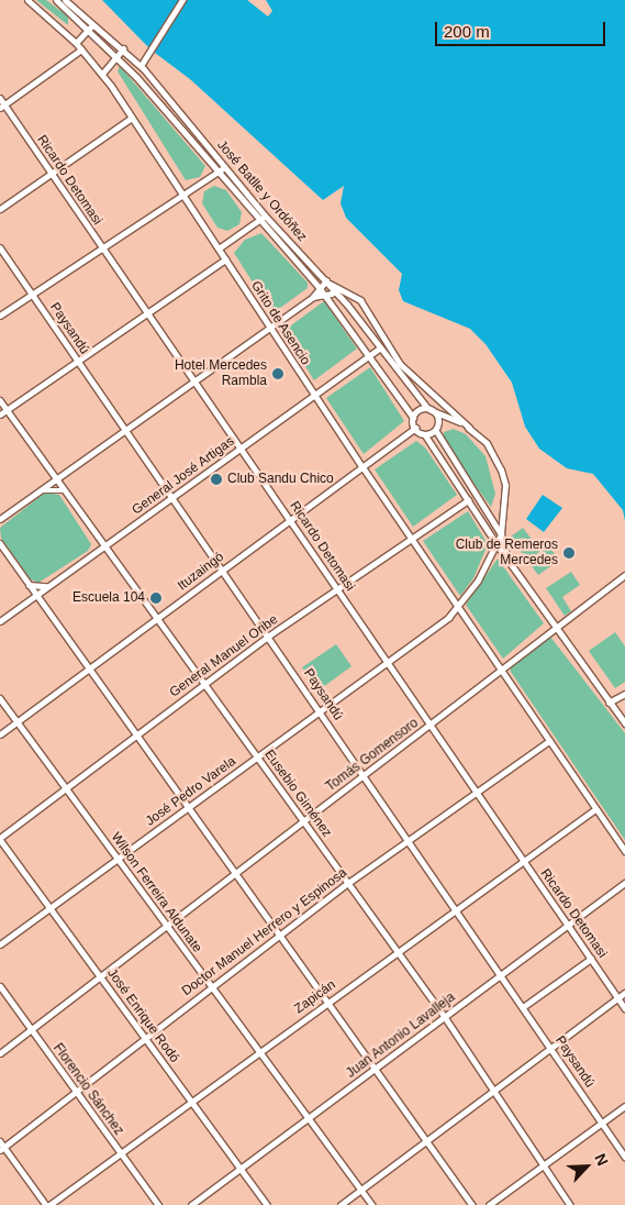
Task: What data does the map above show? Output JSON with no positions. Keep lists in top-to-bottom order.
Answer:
{
  "streets": {
    "street": [
      "Ricardo Detomasi",
      "José Batlle y Ordóñez",
      "Grito de Asencio",
      "Paysandú",
      "General José Artigas",
      "Ituzaingó",
      "General Manuel Oribe",
      "Tomás Gomensoro",
      "José Pedro Varela",
      "Eusebio Giménez",
      "Wilson Ferreira Aldunate",
      "Doctor Manuel Herrero y Espinosa",
      "Zapicán",
      "José Enrique Rodó",
      "Juan Antonio Lavalleja",
      "Florencio Sánchez"
    ]
  },
  "crossings": [
    ["Ricardo Detomasi", "General José Artigas"],
    ["Ricardo Detomasi", "Ituzaingó"],
    ["Ricardo Detomasi", "General Manuel Oribe"],
    ["Ricardo Detomasi", "Tomás Gomensoro"],
    ["Ricardo Detomasi", "José Pedro Varela"],
    ["Ricardo Detomasi", "Doctor Manuel Herrero y Espinosa"],
    ["Ricardo Detomasi", "Zapicán"],
    ["Ricardo Detomasi", "Juan Antonio Lavalleja"],
    ["José Batlle y Ordóñez", "General José Artigas"],
    ["José Batlle y Ordóñez", "Ituzaingó"],
    ["Grito de Asencio", "General José Artigas"],
    ["Grito de Asencio", "Ituzaingó"],
    ["Grito de Asencio", "General Manuel Oribe"],
    ["Grito de Asencio", "Tomás Gomensoro"],
    ["Grito de Asencio", "José Pedro Varela"],
    ["Grito de Asencio", "Doctor Manuel Herrero y Espinosa"],
    ["Grito de Asencio", "Zapicán"],
    ["Paysandú", "General José Artigas"],
    ["Paysandú", "Ituzaingó"],
    ["Paysandú", "General Manuel Oribe"],
    ["Paysandú", "Tomás Gomensoro"],
    ["Paysandú", "José Pedro Varela"],
    ["Paysandú", "Doctor Manuel Herrero y Espinosa"],
    ["Paysandú", "Zapicán"],
    ["Paysandú", "Juan Antonio Lavalleja"],
    ["General José Artigas", "Eusebio Giménez"],
    ["Ituzaingó", "Eusebio Giménez"],
    ["Ituzaingó", "Wilson Ferreira Aldunate"],
    ["General Manuel Oribe", "Eusebio Giménez"],
    ["General Manuel Oribe", "Wilson Ferreira Aldunate"],
    ["General Manuel Oribe", "José Enrique Rodó"],
    ["Tomás Gomensoro", "Eusebio Giménez"],
    ["Tomás Gomensoro", "Wilson Ferreira Aldunate"],
    ["Tomás Gomensoro", "José Enrique Rodó"],
    ["Tomás Gomensoro", "Florencio Sánchez"],
    ["José Pedro Varela", "Eusebio Giménez"],
    ["José Pedro Varela", "Wilson Ferreira Aldunate"],
    ["José Pedro Varela", "José Enrique Rodó"],
    ["Eusebio Giménez", "Doctor Manuel Herrero y Espinosa"],
    ["Eusebio Giménez", "Zapicán"],
    ["Eusebio Giménez", "Juan Antonio Lavalleja"],
    ["Wilson Ferreira Aldunate", "Doctor Manuel Herrero y Espinosa"],
    ["Wilson Ferreira Aldunate", "Zapicán"],
    ["Wilson Ferreira Aldunate", "Juan Antonio Lavalleja"],
    ["Doctor Manuel Herrero y Espinosa", "José Enrique Rodó"],
    ["Doctor Manuel Herrero y Espinosa", "Florencio Sánchez"],
    ["Zapicán", "José Enrique Rodó"],
    ["Zapicán", "Florencio Sánchez"],
    ["José Enrique Rodó", "Juan Antonio Lavalleja"]
  ],
  "places": [
    "Hotel Mercedes Rambla",
    "Club Sandu Chico",
    "Club de Remeros Mercedes",
    "Escuela 104"
  ],
  "scale_bar": "200 m",
  "north": "top right"
}
